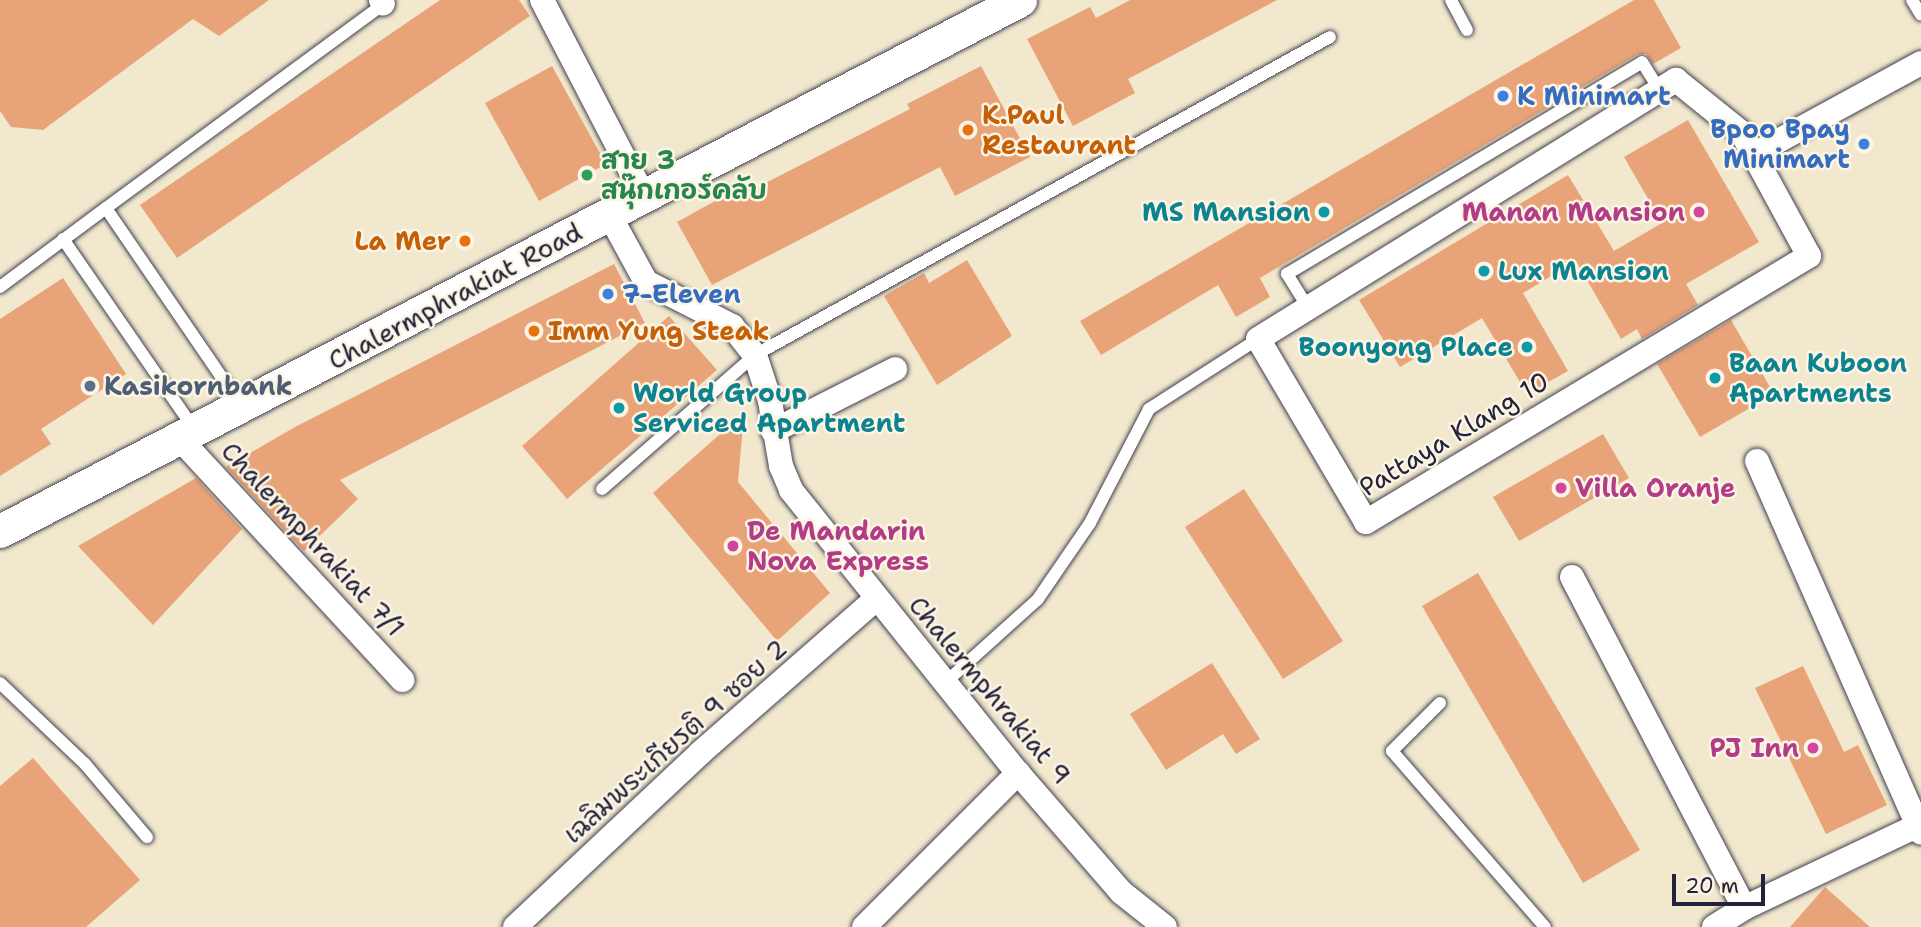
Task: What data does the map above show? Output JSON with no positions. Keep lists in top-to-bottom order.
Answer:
{
  "streets": {
    "main road": ["Chalermphrakiat Road"],
    "street": [
      "Pattaya Klang 10",
      "Chalermphrakiat 7/1",
      "Chalermphrakiat 9",
      "เฉลิมพระเกียรติ 9 ซอย 2"
    ]
  },
  "crossings": [
    ["Chalermphrakiat Road", "Chalermphrakiat 7/1"],
    ["Chalermphrakiat Road", "Chalermphrakiat 9"],
    ["Chalermphrakiat 9", "เฉลิมพระเกียรติ 9 ซอย 2"]
  ],
  "places": [
    "K Minimart",
    "K.Paul Restaurant",
    "Bpoo Bpay Minimart",
    "สาย 3 สนุ๊กเกอร์คลับ",
    "MS Mansion",
    "Manan Mansion",
    "La Mer",
    "Lux Mansion",
    "7-Eleven",
    "Imm Yung Steak",
    "Boonyong Place",
    "Baan Kuboon Apartments",
    "Kasikornbank",
    "World Group Serviced Apartment",
    "Villa Oranje",
    "De Mandarin Nova Express",
    "PJ Inn"
  ],
  "scale_bar": "20 m"
}
